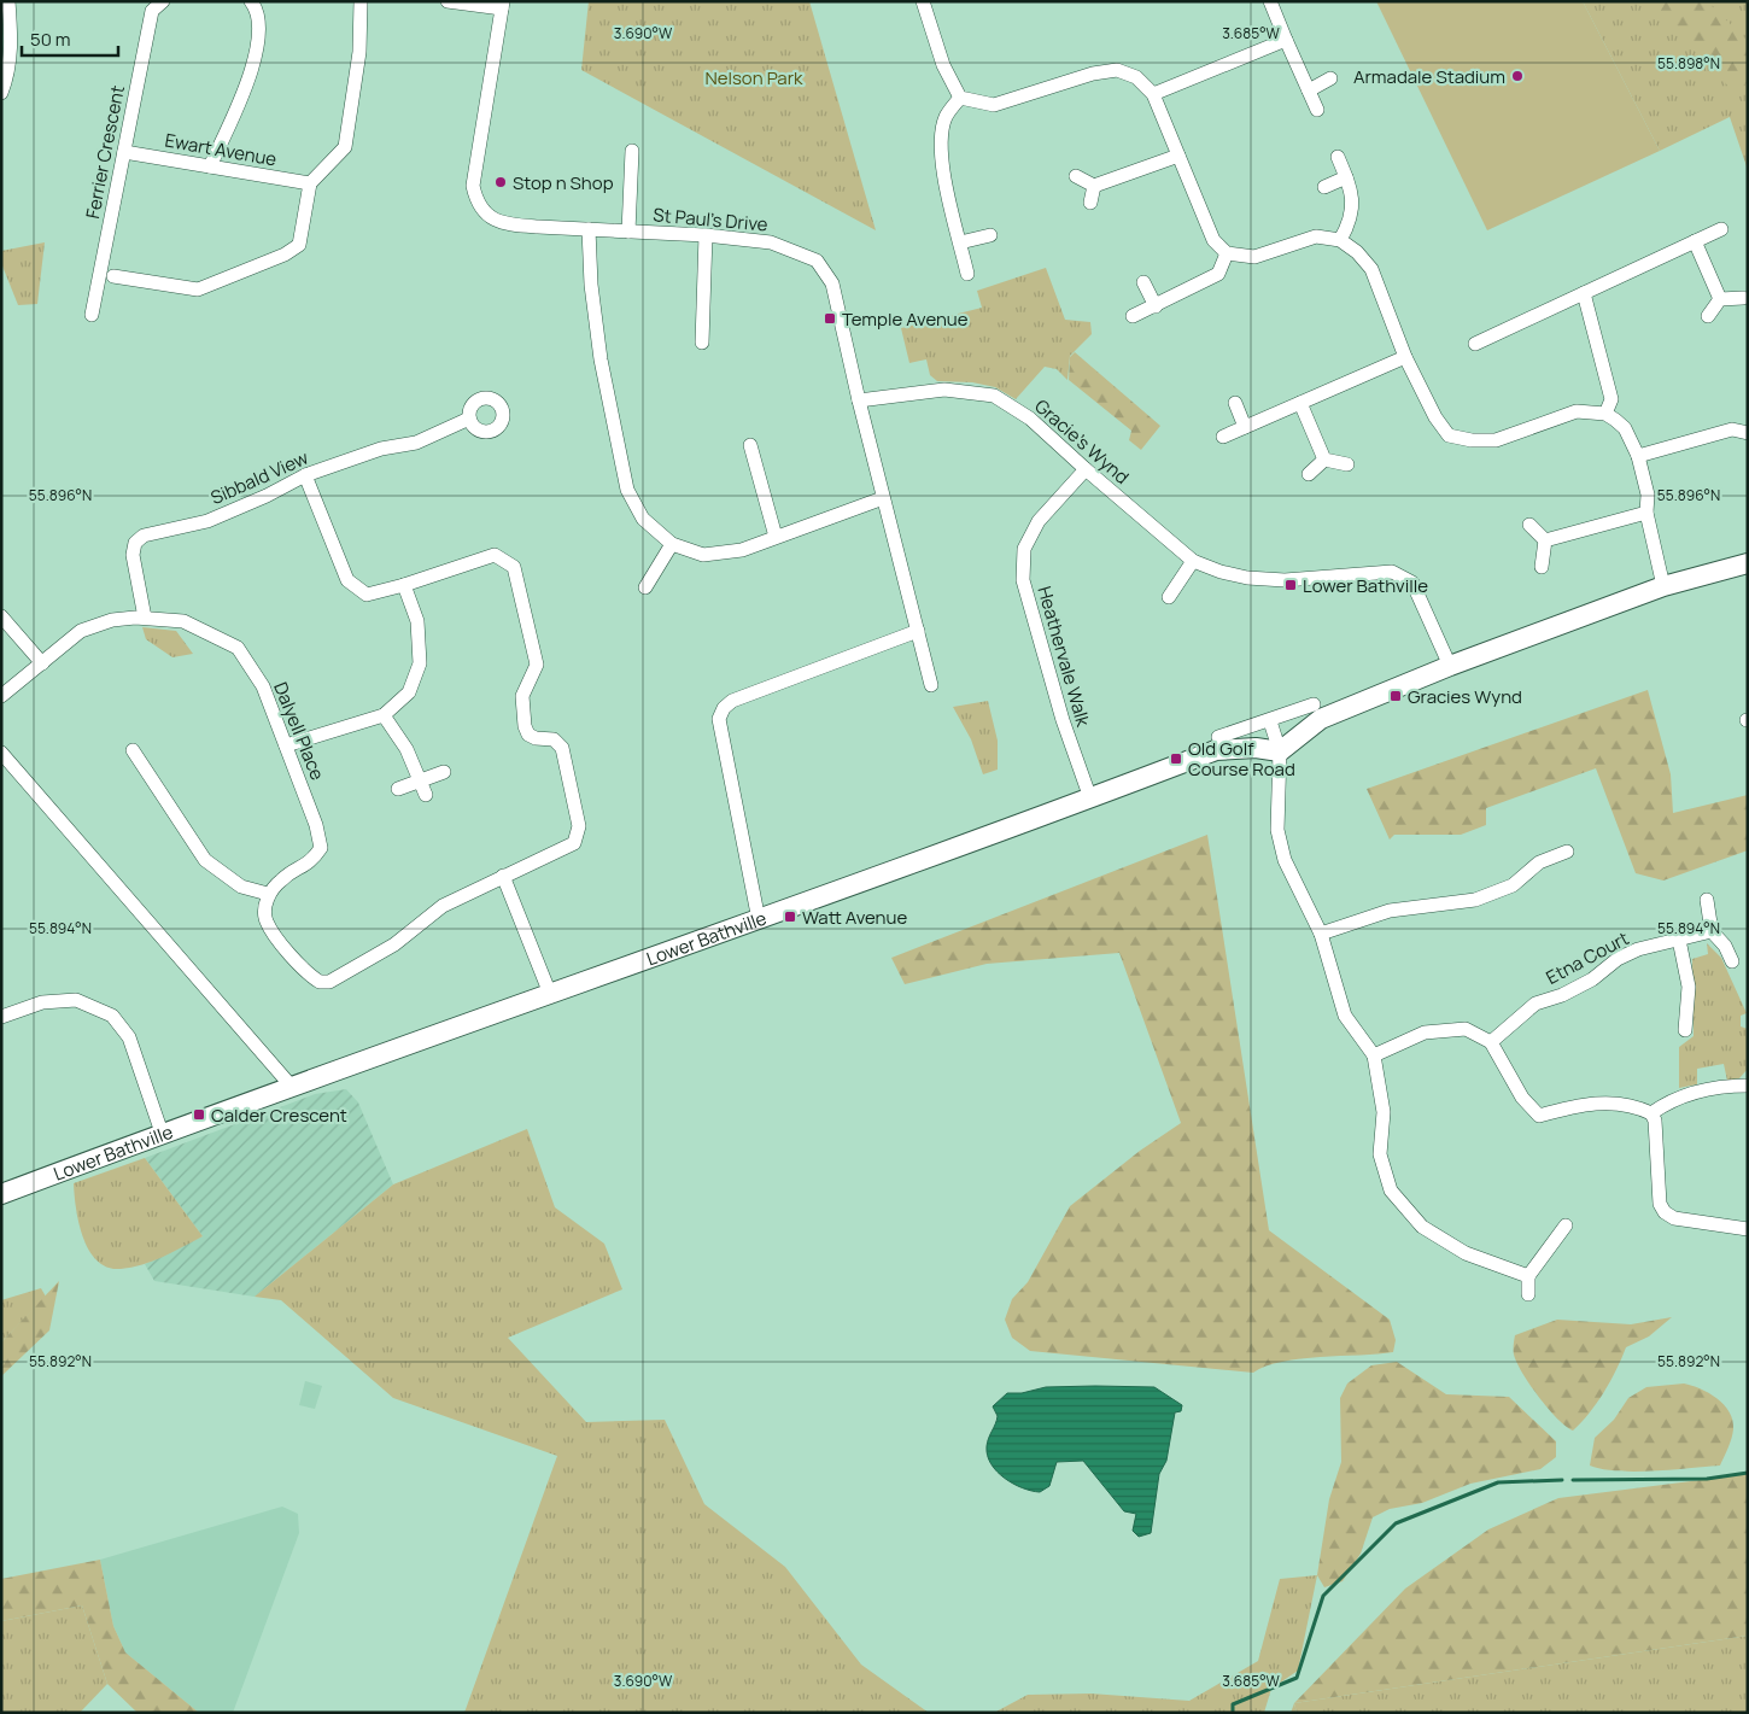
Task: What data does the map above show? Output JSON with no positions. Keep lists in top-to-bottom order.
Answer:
{
  "streets": {
    "main road": ["Lower Bathville"],
    "street": [
      "Ewart Avenue",
      "Ferrier Crescent",
      "St Paul's Drive",
      "Gracie's Wynd",
      "Sibbald View",
      "Heathervale Walk",
      "Dalyell Place",
      "Etna Court"
    ]
  },
  "crossings": [
    ["Ewart Avenue", "Ferrier Crescent"],
    ["St Paul's Drive", "Gracie's Wynd"],
    ["Gracie's Wynd", "Heathervale Walk"],
    ["Sibbald View", "Dalyell Place"],
    ["Heathervale Walk", "Lower Bathville"]
  ],
  "parks": ["Nelson Park"],
  "places": {
    "other": ["Armadale Stadium", "Stop n Shop"],
    "transit": [
      "Temple Avenue",
      "Lower Bathville",
      "Gracies Wynd",
      "Old Golf Course Road",
      "Watt Avenue",
      "Calder Crescent"
    ]
  },
  "scale_bar": "50 m",
  "coordinates": [
    "3.690°W",
    "3.685°W",
    "55.898°N",
    "55.896°N",
    "55.894°N",
    "55.892°N"
  ]
}
